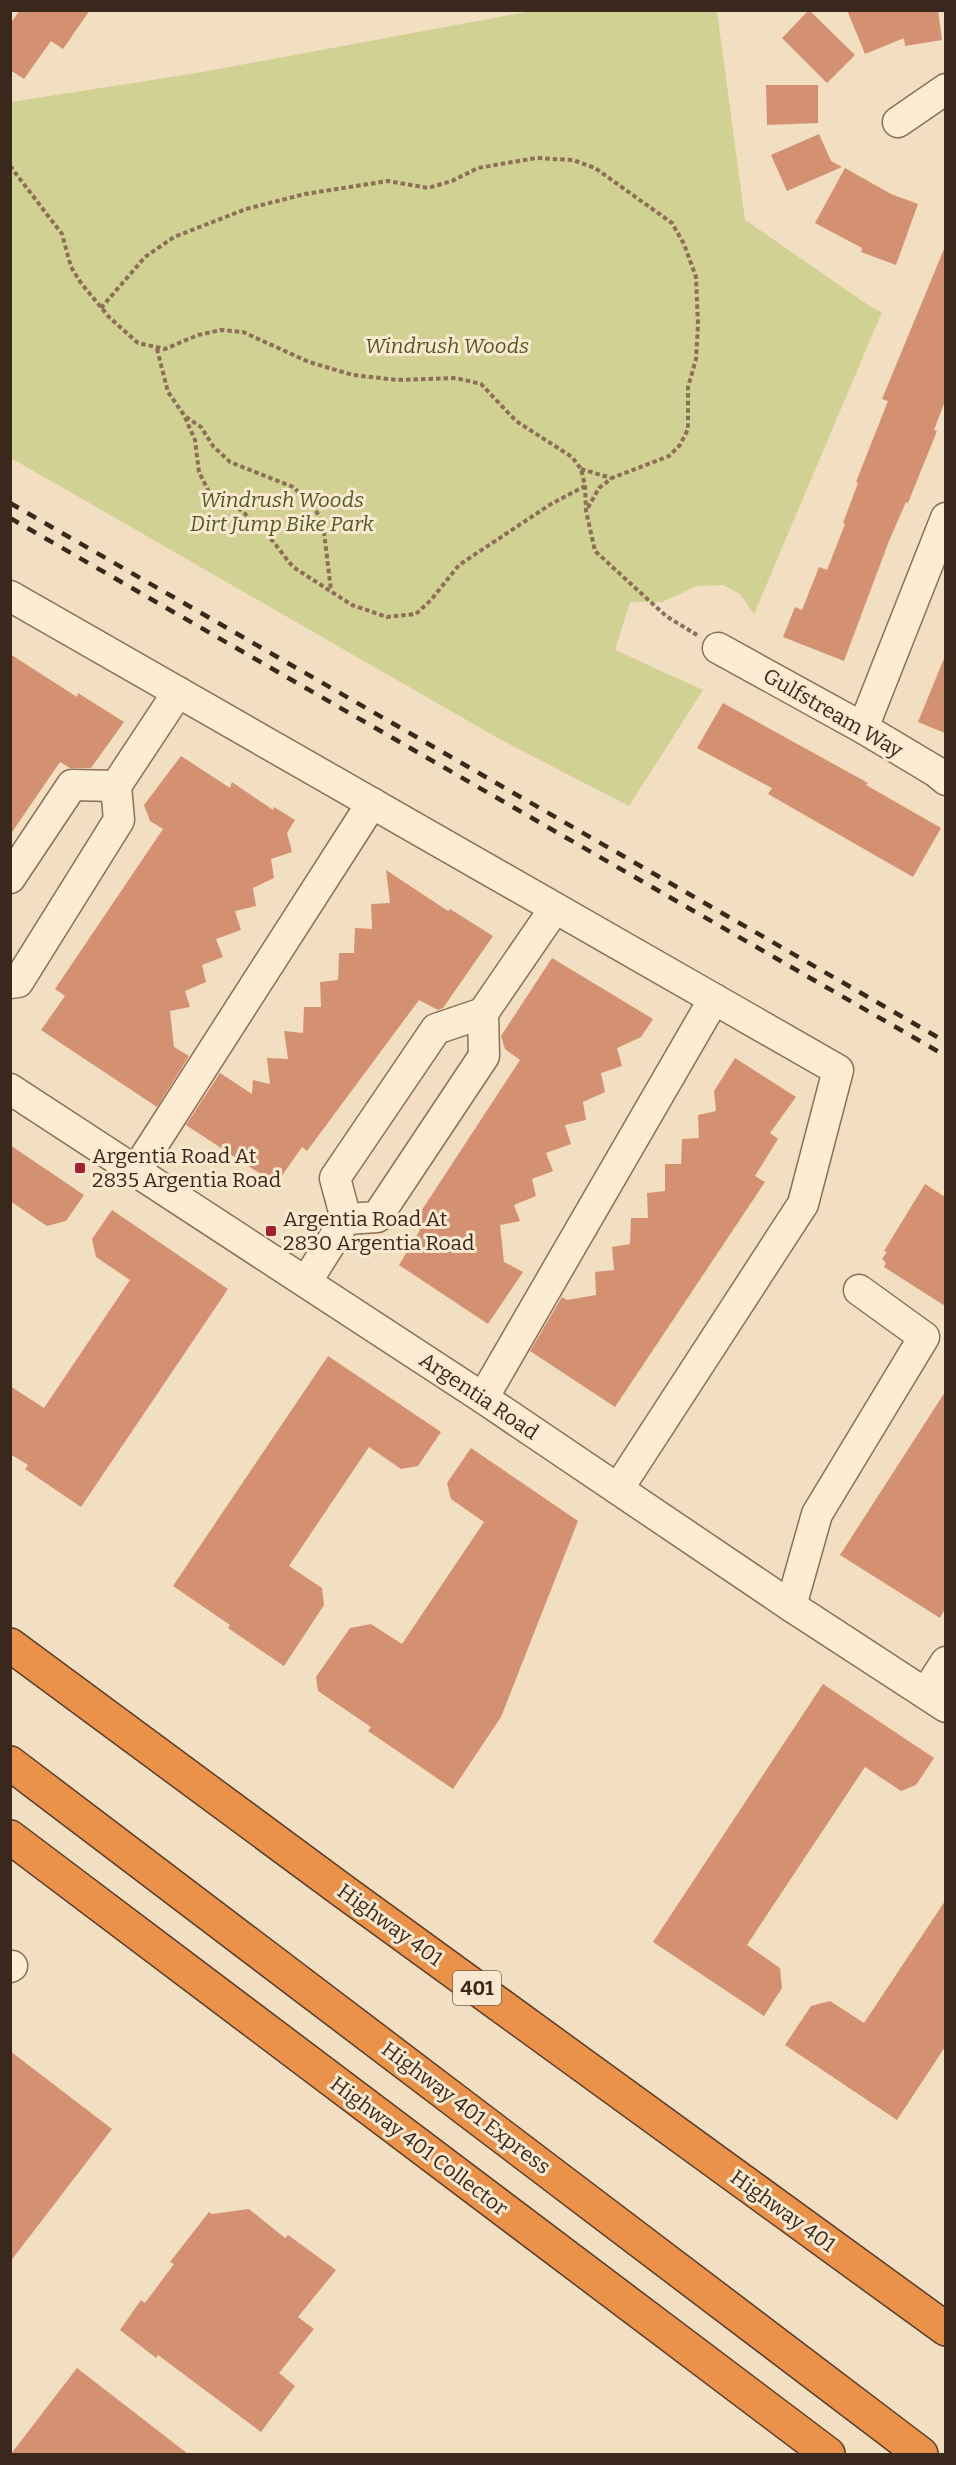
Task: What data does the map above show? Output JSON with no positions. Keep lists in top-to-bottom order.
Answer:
{
  "streets": {
    "highway": [
      "Highway 401",
      "401",
      "Highway 401 Express",
      "Highway 401 Collector"
    ],
    "street": ["Gulfstream Way", "Argentia Road"]
  },
  "parks": ["Windrush Woods", "Windrush Woods Dirt Jump Bike Park"],
  "places": {
    "transit": ["Argentia Road At 2835 Argentia Road", "Argentia Road At 2830 Argentia Road"]
  }
}
